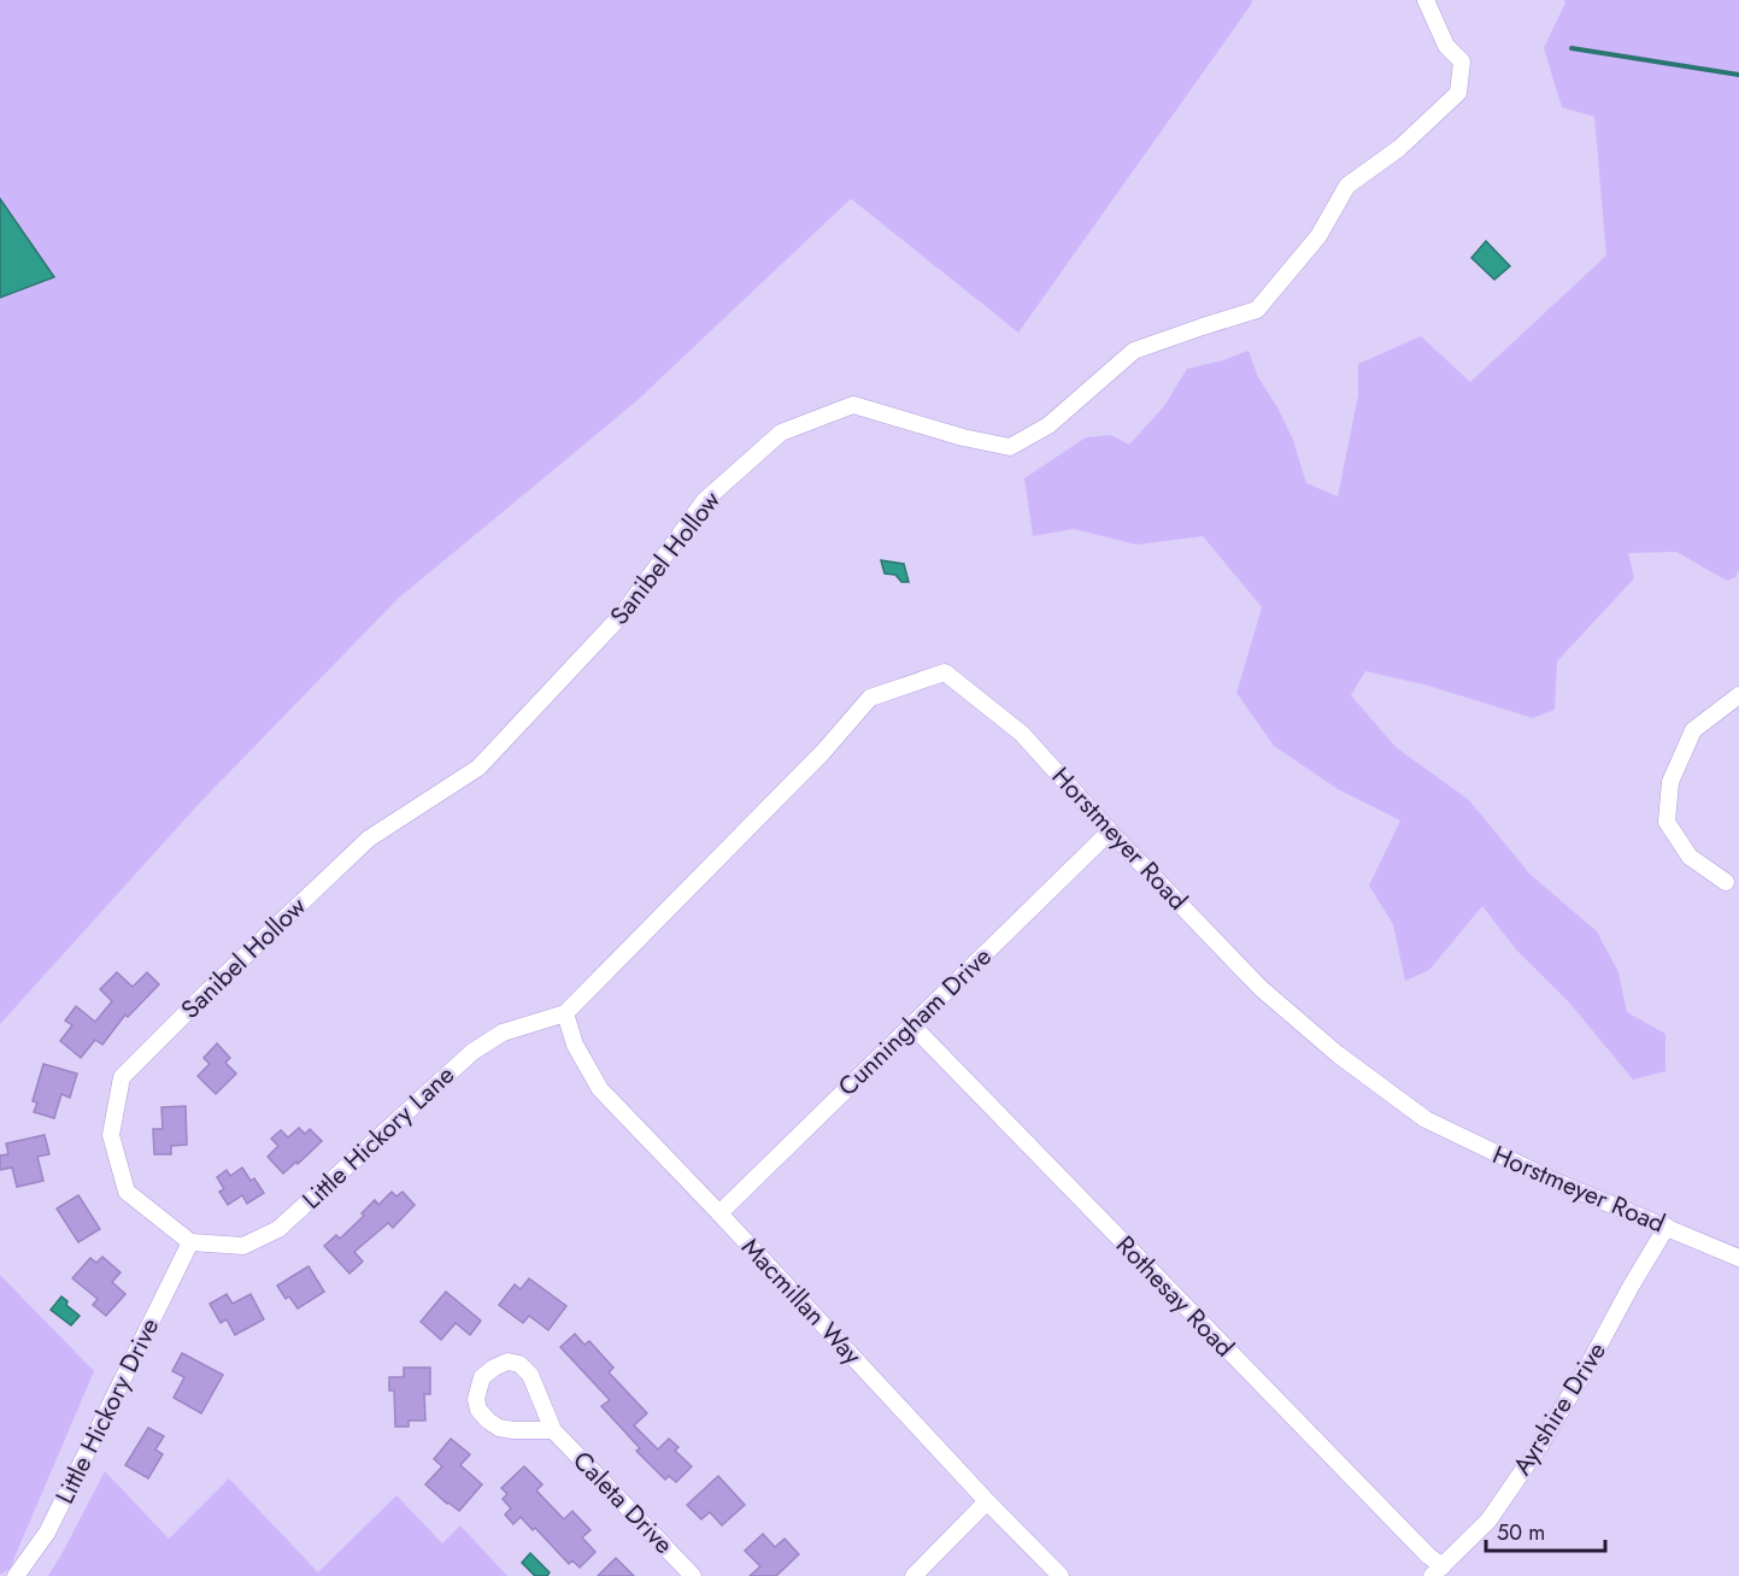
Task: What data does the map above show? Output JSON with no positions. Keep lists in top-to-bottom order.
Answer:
{
  "streets": {
    "street": [
      "Sanibel Hollow",
      "Horstmeyer Road",
      "Cunningham Drive",
      "Little Hickory Lane",
      "Rothesay Road",
      "Macmillan Way",
      "Ayrshire Drive",
      "Little Hickory Drive",
      "Caleta Drive"
    ]
  },
  "crossings": [
    ["Sanibel Hollow", "Little Hickory Lane"],
    ["Sanibel Hollow", "Little Hickory Drive"],
    ["Horstmeyer Road", "Cunningham Drive"],
    ["Horstmeyer Road", "Little Hickory Lane"],
    ["Horstmeyer Road", "Macmillan Way"],
    ["Horstmeyer Road", "Ayrshire Drive"],
    ["Cunningham Drive", "Rothesay Road"],
    ["Cunningham Drive", "Macmillan Way"],
    ["Little Hickory Lane", "Macmillan Way"],
    ["Little Hickory Lane", "Little Hickory Drive"],
    ["Rothesay Road", "Ayrshire Drive"]
  ],
  "scale_bar": "50 m"
}
